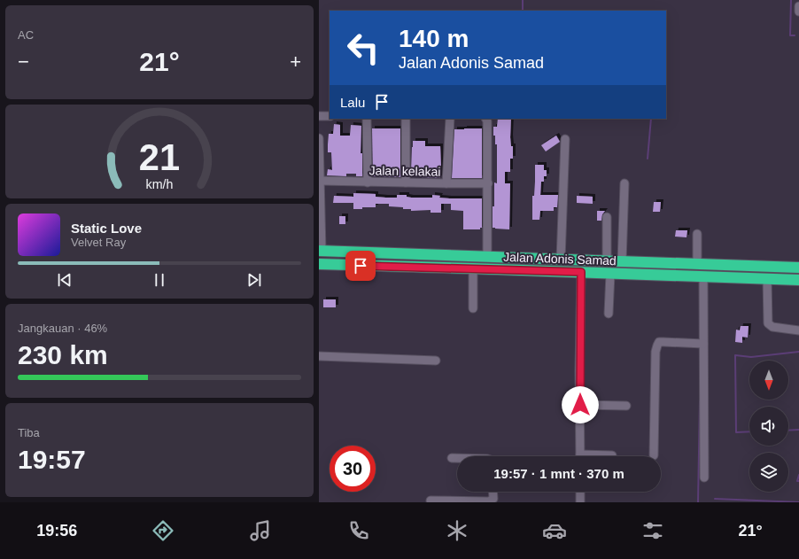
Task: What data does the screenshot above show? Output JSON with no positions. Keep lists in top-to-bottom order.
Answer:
{
  "streets": {
    "highway": ["Jalan Adonis Samad"],
    "street": ["Jalan kelakai"]
  },
  "north": "bottom",
  "page": {
    "tile": [
      "AC",
      ["Jangkauan · 46%", "230 km"],
      ["Tiba", "19:57"]
    ],
    "turn": ["140 m", "Jalan Adonis Samad"],
    "heat": ["−", "21°", "+"],
    "then": "Lalu",
    "song": ["Static Love", "Velvet Ray"],
    "limit": "30",
    "trip": "19:57 · 1 mnt · 370 m",
    "tabs": ["19:56", "21°"],
    "gauge": ["21", "km/h"]
  }
}
